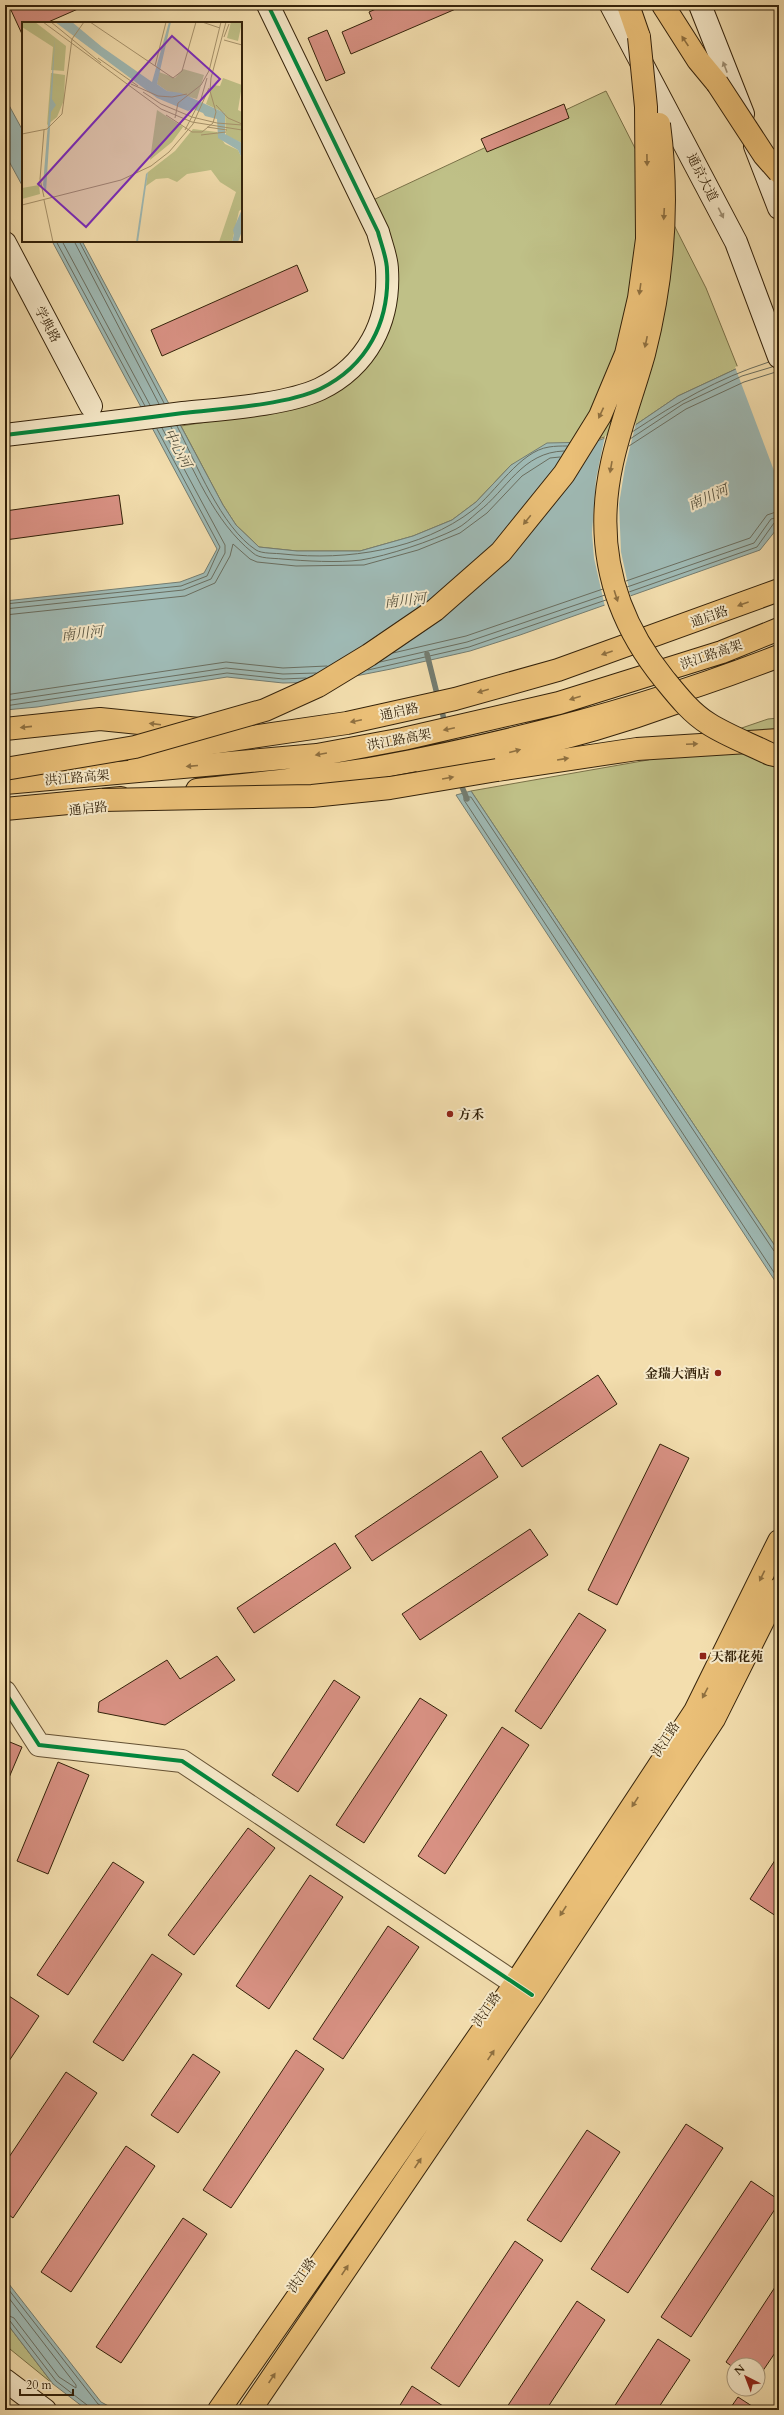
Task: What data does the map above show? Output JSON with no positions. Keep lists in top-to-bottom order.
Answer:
{
  "streets": {
    "main road": ["通启路", "洪江路高架", "洪江路"],
    "street": ["通京大道", "学典路"]
  },
  "water": ["中心河", "南川河"],
  "places": {
    "other": ["方禾", "金瑞大酒店"],
    "transit": ["天都花苑"]
  },
  "scale_bar": "20 m",
  "north": "top left"
}
